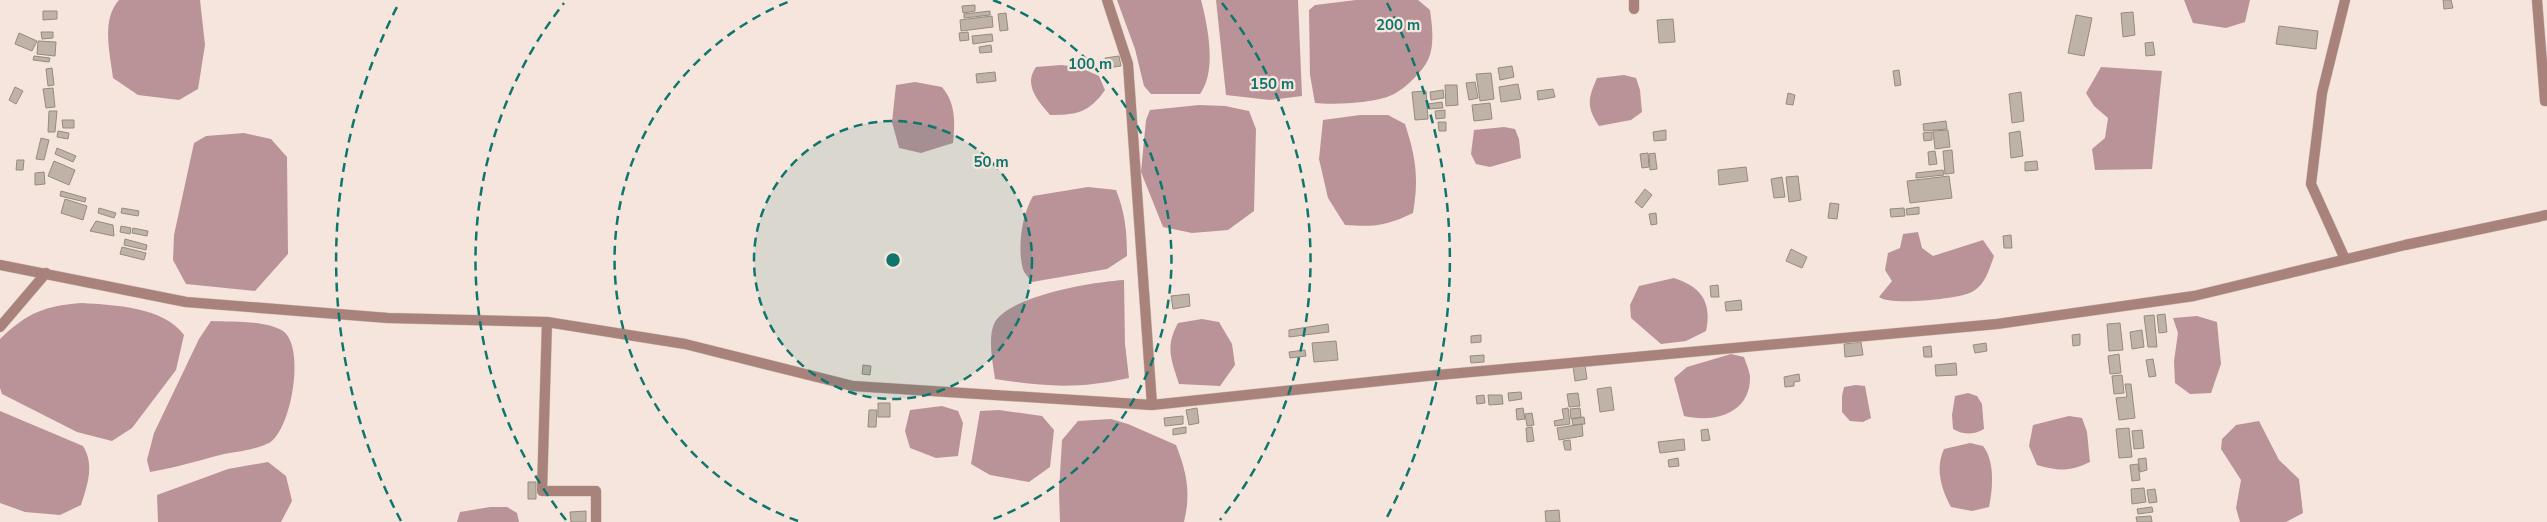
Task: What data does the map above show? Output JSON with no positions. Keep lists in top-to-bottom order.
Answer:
{
  "rings": [
    "200 m",
    "100 m",
    "150 m",
    "50 m"
  ]
}
